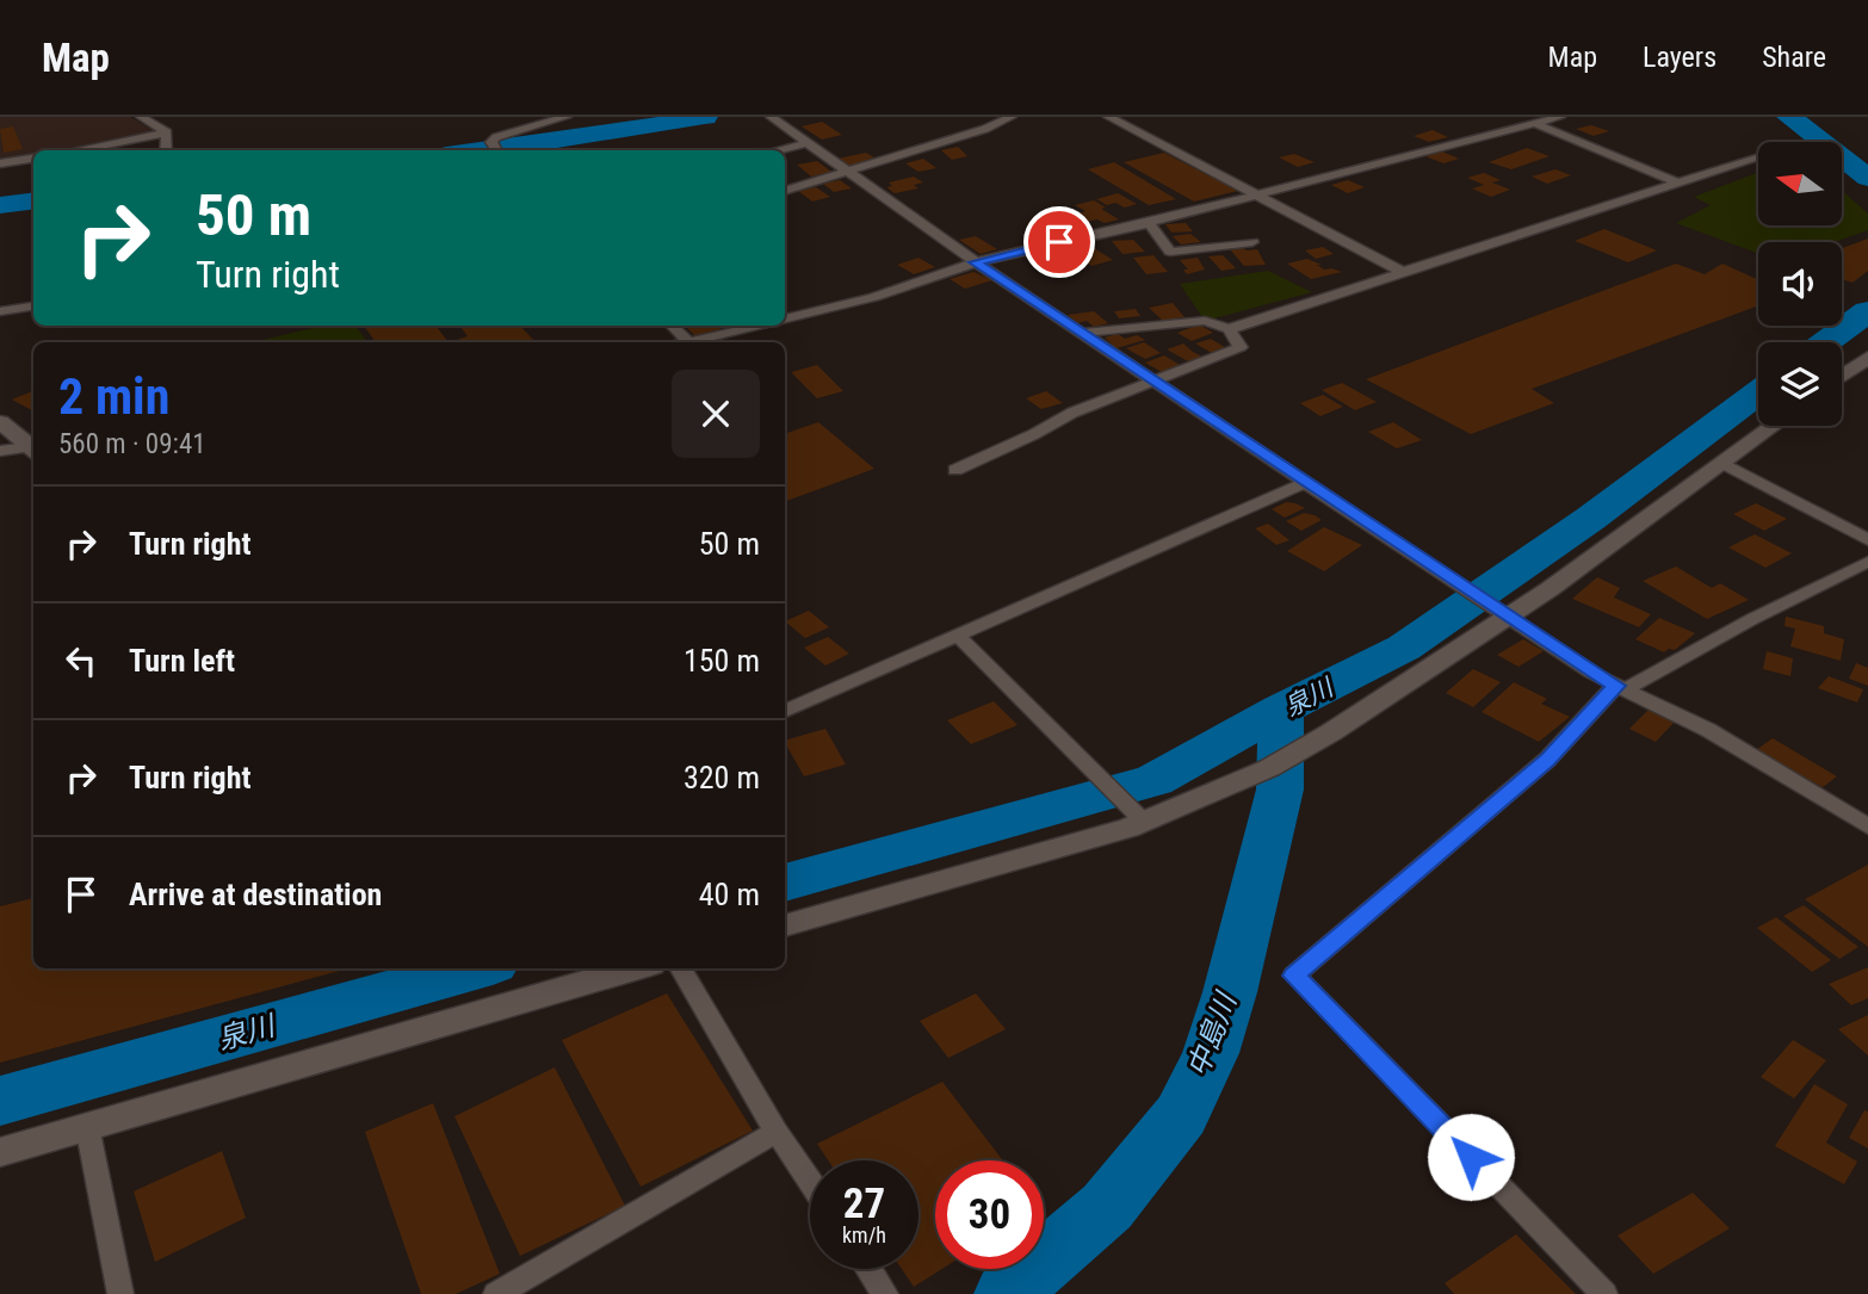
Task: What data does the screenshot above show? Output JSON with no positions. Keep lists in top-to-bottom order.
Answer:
{
  "water": ["泉川", "中島川"],
  "north": "left",
  "page": {
    "header": "Map",
    "nav": ["Map", "Layers", "Share"],
    "turn": ["50 m", "Turn right"],
    "heading": ["2 min", "560 m · 09:41"],
    "list": [
      {
        "name": "Turn right",
        "value": "50 m"
      },
      {
        "name": "Turn left",
        "value": "150 m"
      },
      {
        "name": "Turn right",
        "value": "320 m"
      },
      {
        "name": "Arrive at destination",
        "value": "40 m"
      }
    ],
    "speed": "27 km/h",
    "limit": "30"
  }
}
